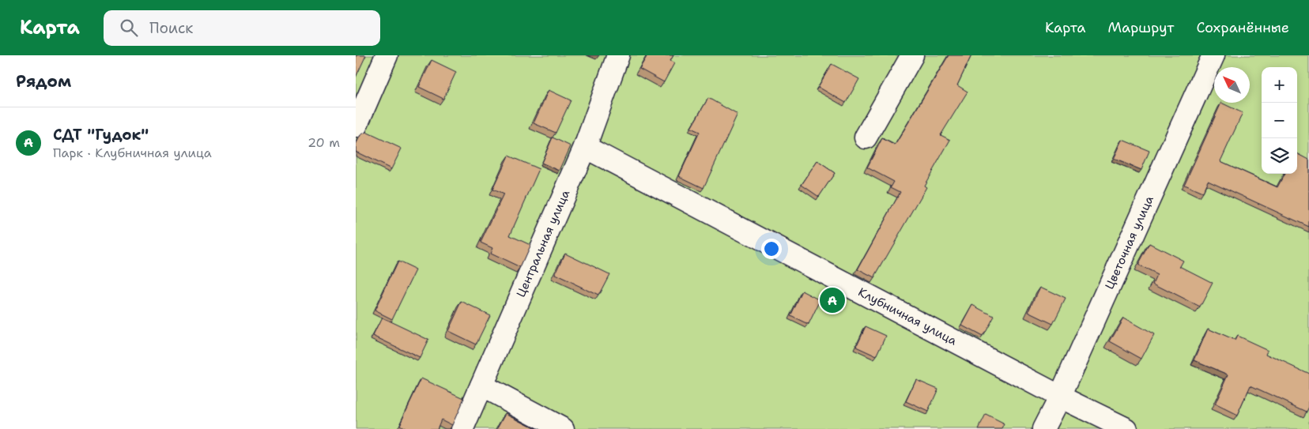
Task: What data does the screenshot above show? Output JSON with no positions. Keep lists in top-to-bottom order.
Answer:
{
  "streets": {
    "street": ["Цветочная улица", "Центральная улица", "Клубничная улица"]
  },
  "crossings": [
    ["Цветочная улица", "Клубничная улица"],
    ["Центральная улица", "Клубничная улица"]
  ],
  "north": "top left",
  "page": {
    "header": "Карта",
    "search": "Поиск",
    "nav": ["Карта", "Маршрут", "Сохранённые"],
    "heading": "Рядом",
    "map_buttons": ["+", "−"],
    "list": [
      {
        "mark": "A",
        "name": "СДТ \"Гудок\"",
        "note": "Парк · Клубничная улица",
        "value": "20 m"
      }
    ],
    "pins": "A"
  }
}
